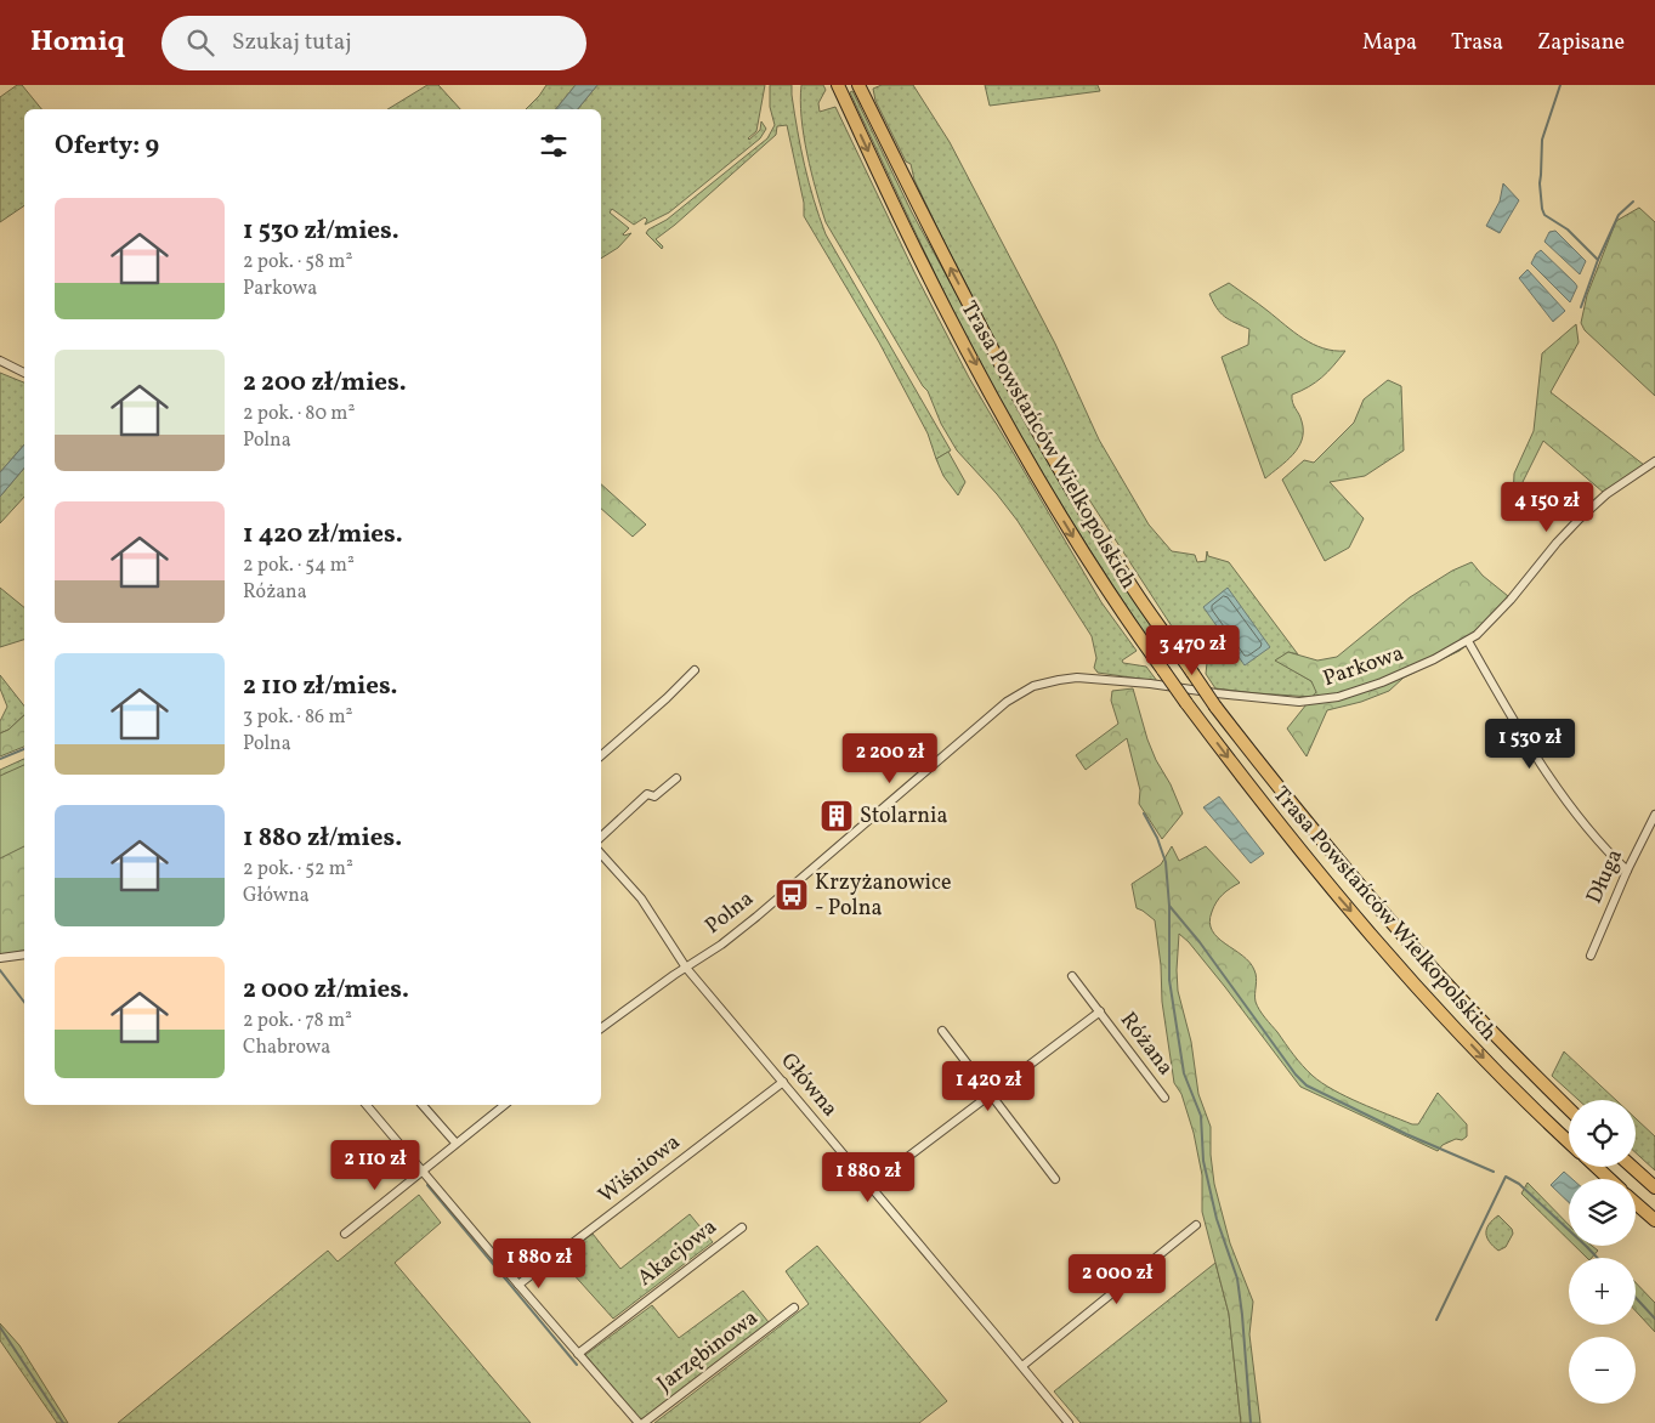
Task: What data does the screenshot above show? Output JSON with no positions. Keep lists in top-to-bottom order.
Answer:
{
  "streets": {
    "highway": ["Trasa Powstańców Wielkopolskich"],
    "street": [
      "Parkowa",
      "Długa",
      "Polna",
      "Różana",
      "Główna",
      "Wiśniowa",
      "Akacjowa",
      "Jarzębinowa"
    ]
  },
  "crossings": [
    ["Parkowa", "Polna"],
    ["Polna", "Główna"],
    ["Różana", "Główna"],
    ["Główna", "Wiśniowa"]
  ],
  "places": {
    "building": ["Stolarnia"],
    "bus stop": ["Krzyżanowice - Polna"]
  },
  "page": {
    "header": "Homiq",
    "search": "Szukaj tutaj",
    "nav": ["Mapa", "Trasa", "Zapisane"],
    "heading": "Oferty: 9",
    "list": [
      {
        "name": "1 530 zł/mies.",
        "note": "2 pok. · 58 m² · Parkowa"
      },
      {
        "name": "2 200 zł/mies.",
        "note": "2 pok. · 80 m² · Polna"
      },
      {
        "name": "1 420 zł/mies.",
        "note": "2 pok. · 54 m² · Różana"
      },
      {
        "name": "2 110 zł/mies.",
        "note": "3 pok. · 86 m² · Polna"
      },
      {
        "name": "1 880 zł/mies.",
        "note": "2 pok. · 52 m² · Główna"
      },
      {
        "name": "2 000 zł/mies.",
        "note": "2 pok. · 78 m² · Chabrowa"
      }
    ],
    "price": [
      "4 150 zł",
      "3 470 zł",
      "1 530 zł",
      "2 200 zł",
      "1 420 zł",
      "2 110 zł",
      "1 880 zł",
      "1 880 zł",
      "2 000 zł"
    ],
    "map_buttons": ["+", "−"]
  }
}
